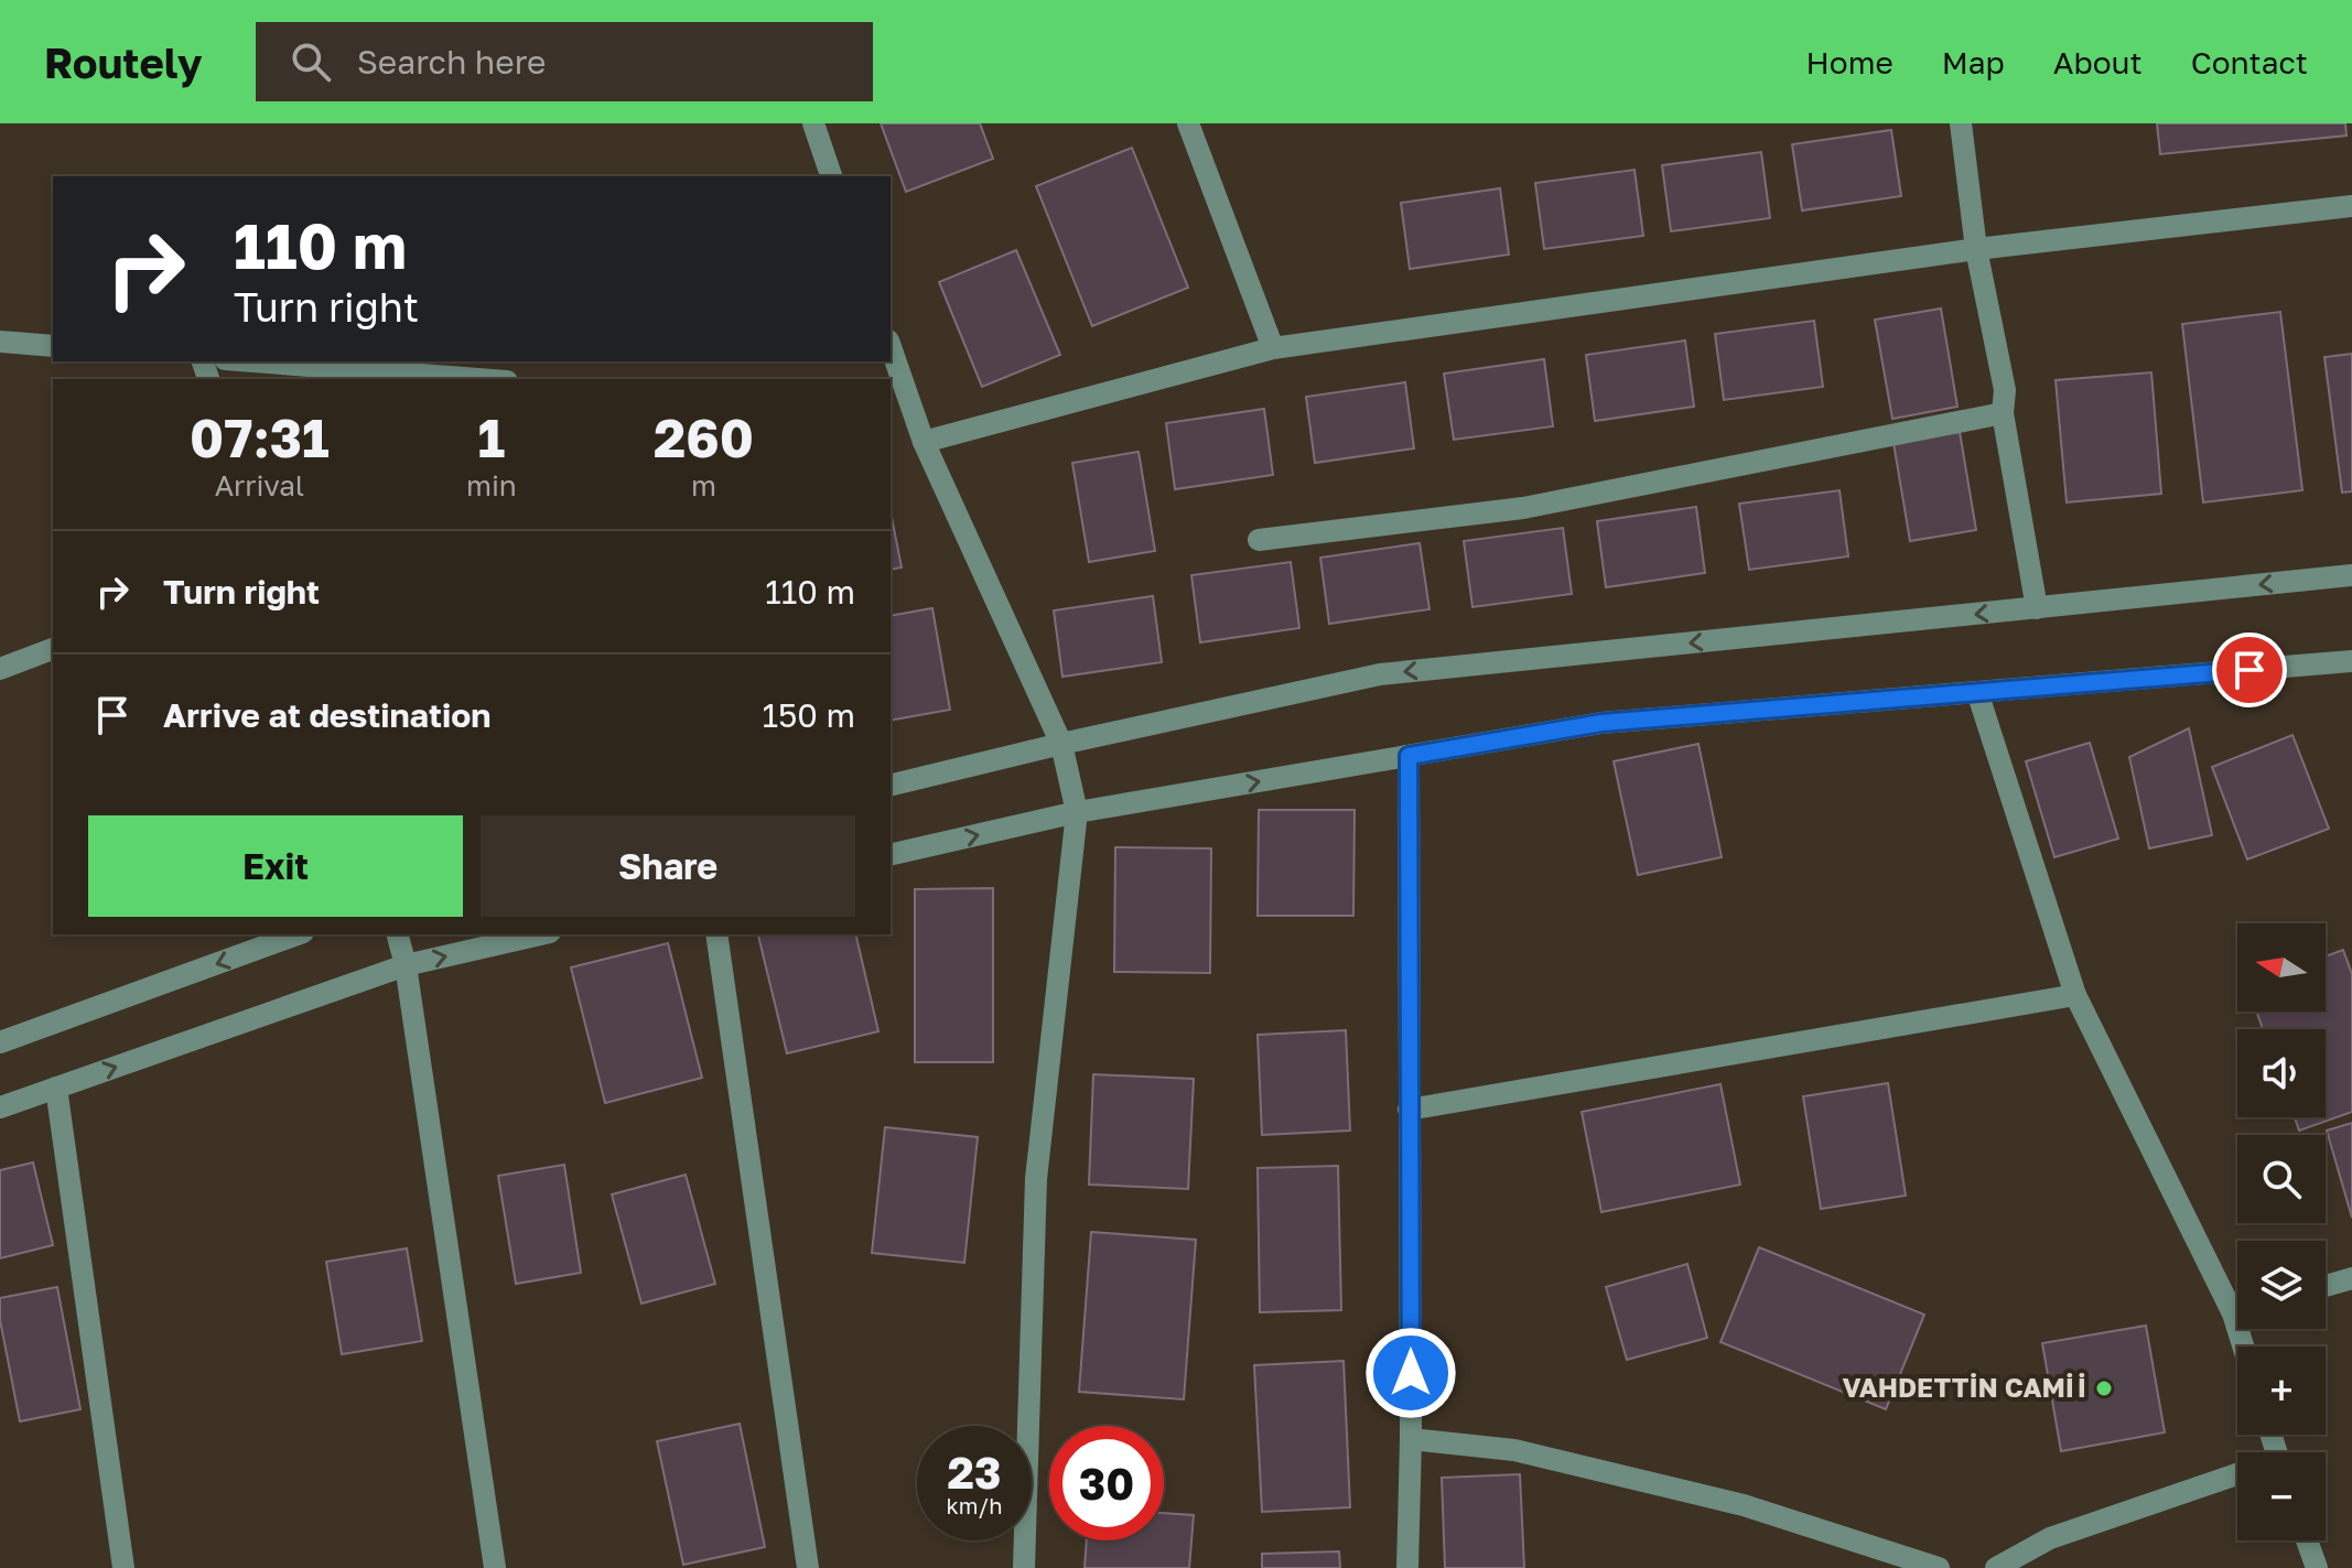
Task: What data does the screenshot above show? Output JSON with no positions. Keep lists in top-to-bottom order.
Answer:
{
  "places": ["VAHDETTİN CAMİİ"],
  "north": "left",
  "page": {
    "header": "Routely",
    "search": "Search here",
    "nav": [
      "Home",
      "Map",
      "About",
      "Contact"
    ],
    "turn": ["110 m", "Turn right"],
    "eta": [
      "07:31",
      "Arrival",
      "1",
      "min",
      "260",
      "m"
    ],
    "list": [
      {
        "name": "Turn right",
        "value": "110 m"
      },
      {
        "name": "Arrive at destination",
        "value": "150 m"
      }
    ],
    "buttons": ["Exit", "Share"],
    "map_buttons": ["+", "−"],
    "speed": "23 km/h",
    "limit": "30"
  }
}
